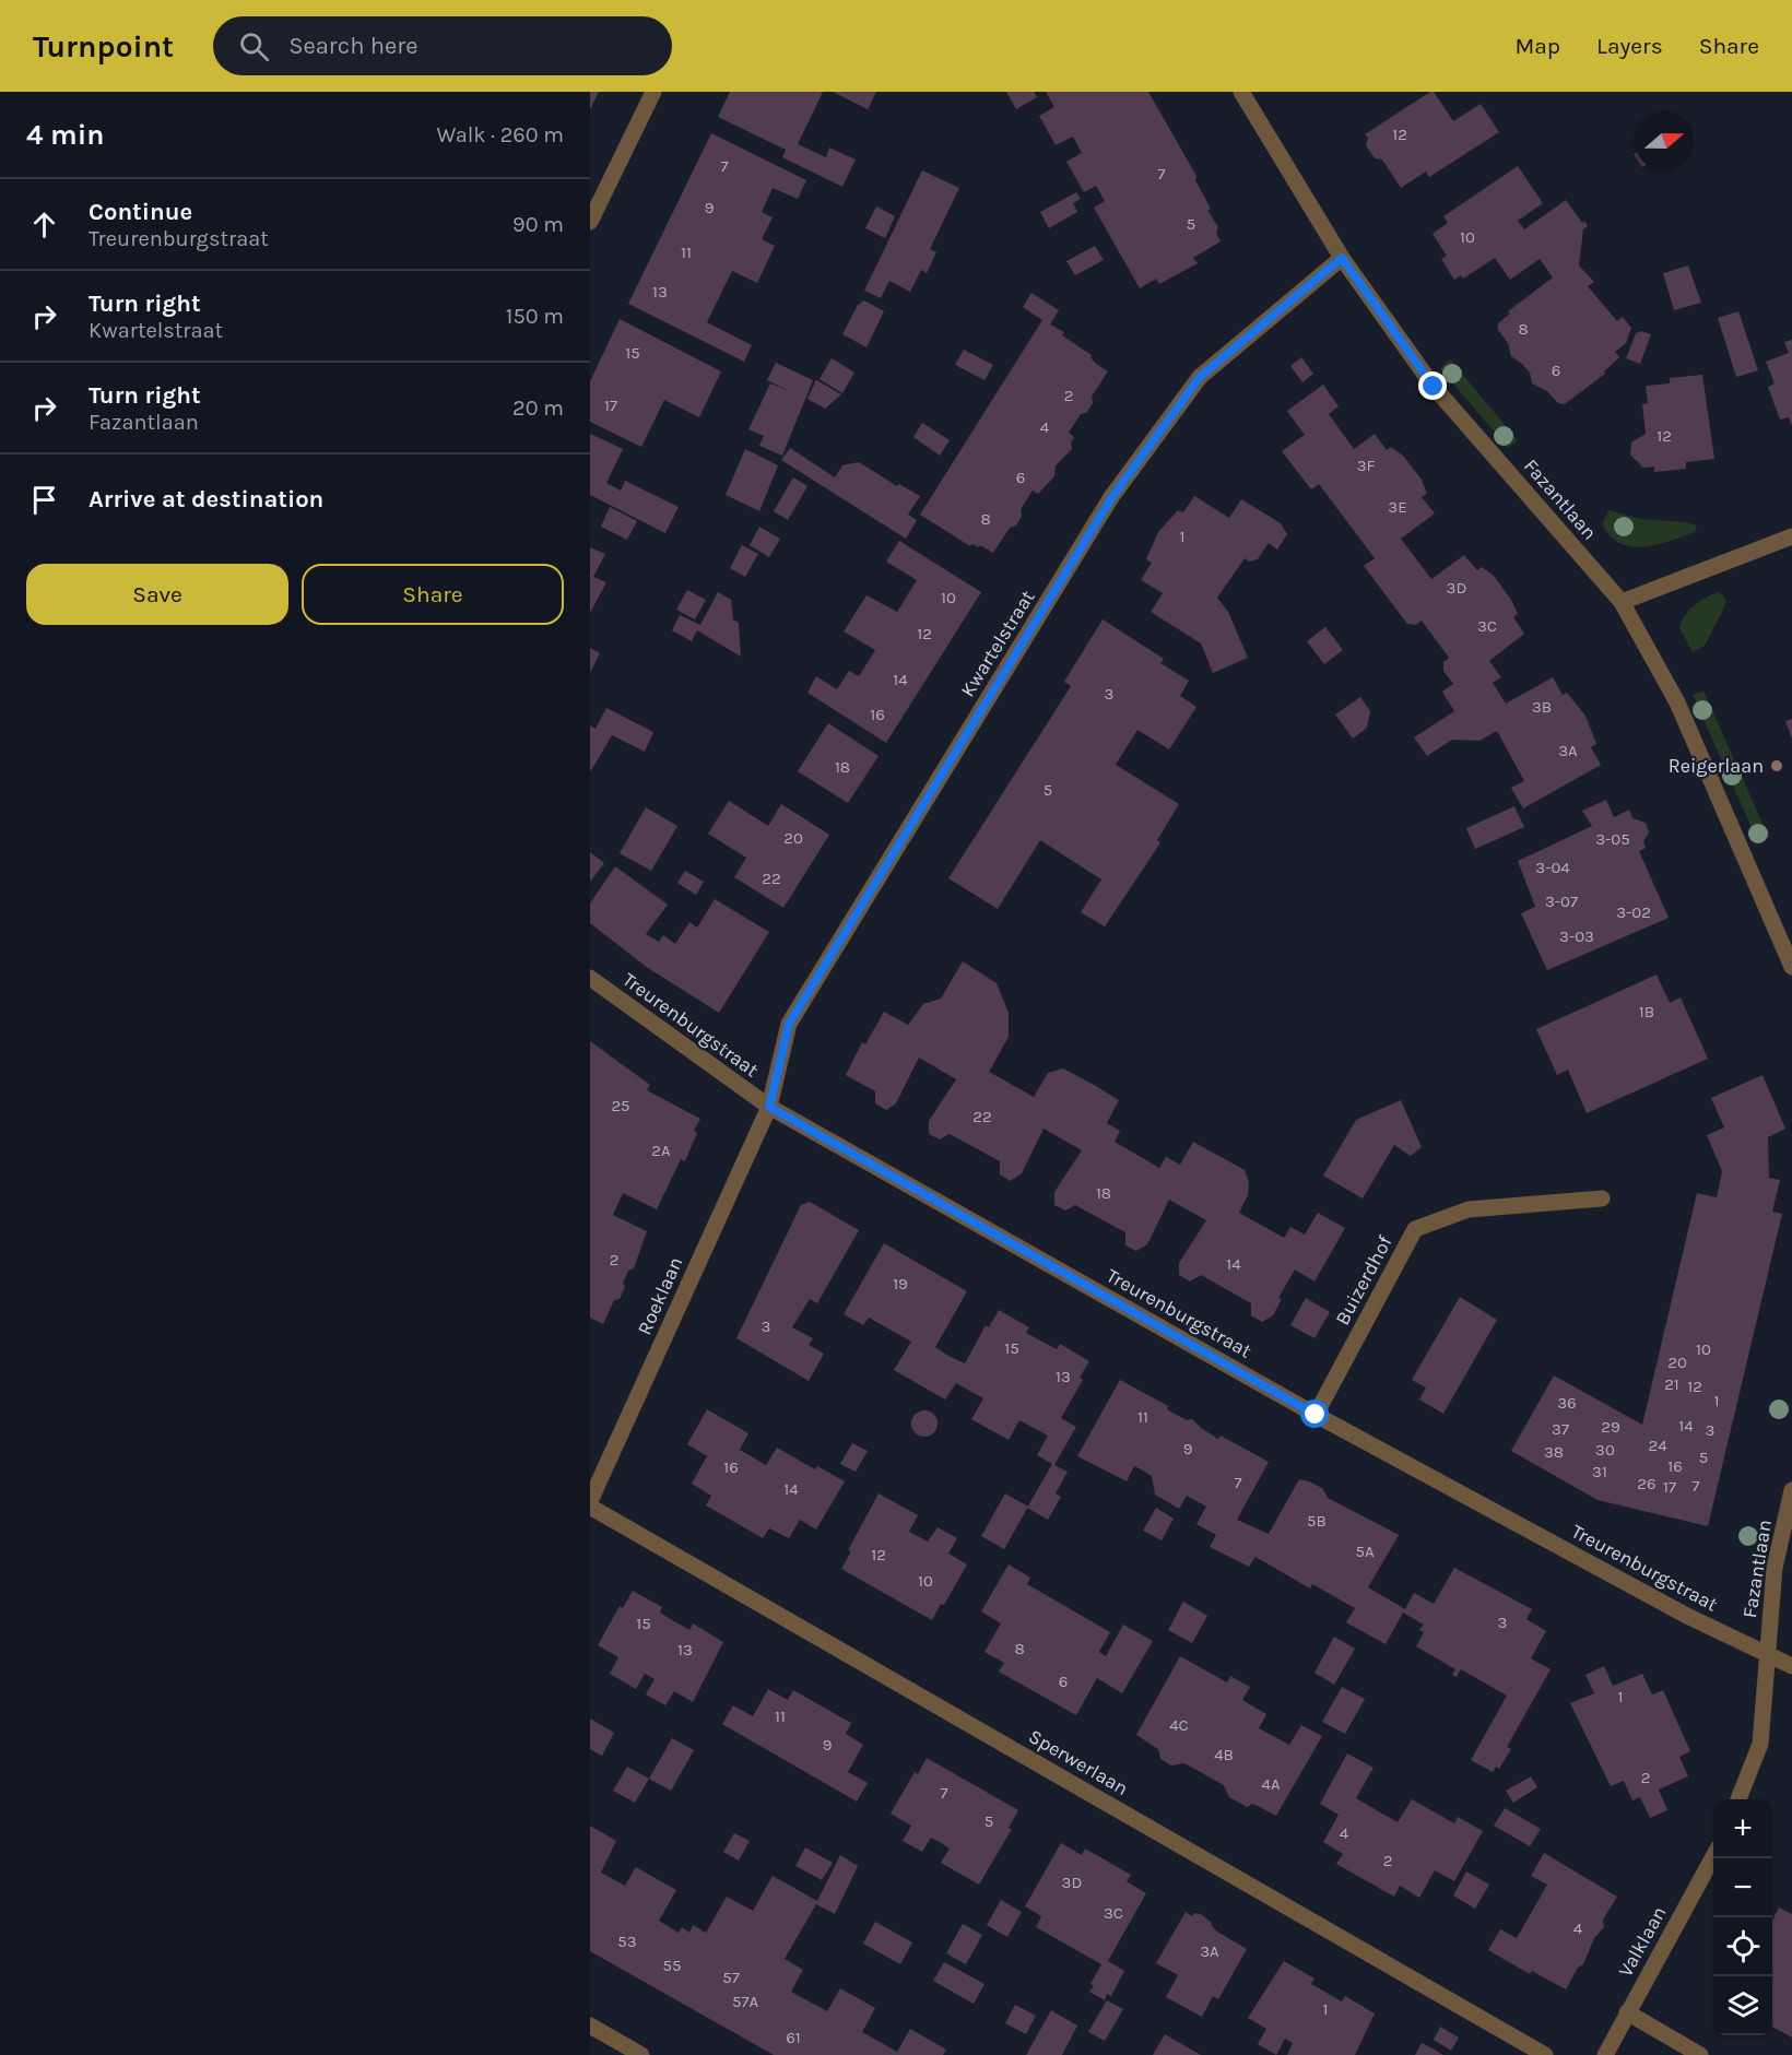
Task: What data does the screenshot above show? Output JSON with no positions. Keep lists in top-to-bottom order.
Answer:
{
  "streets": {
    "street": [
      "Fazantlaan",
      "Kwartelstraat",
      "Treurenburgstraat",
      "Buizerdhof",
      "Roeklaan",
      "Sperwerlaan",
      "Valklaan"
    ]
  },
  "crossings": [
    ["Fazantlaan", "Kwartelstraat"],
    ["Fazantlaan", "Treurenburgstraat"],
    ["Kwartelstraat", "Treurenburgstraat"],
    ["Kwartelstraat", "Roeklaan"],
    ["Treurenburgstraat", "Buizerdhof"],
    ["Treurenburgstraat", "Roeklaan"],
    ["Roeklaan", "Sperwerlaan"]
  ],
  "places": ["Reigerlaan"],
  "house_numbers": [
    "12",
    "7",
    "7",
    "9",
    "5",
    "10",
    "11",
    "13",
    "8",
    "15",
    "6",
    "2",
    "17",
    "4",
    "12",
    "3F",
    "6",
    "3E",
    "8",
    "1",
    "3D",
    "10",
    "3C",
    "12",
    "14",
    "3",
    "3B",
    "16",
    "3A",
    "18",
    "5",
    "20",
    "3-05",
    "3-04",
    "22",
    "3-07",
    "3-02",
    "3-03",
    "1B",
    "25",
    "22",
    "2A",
    "18",
    "2",
    "14",
    "19",
    "3",
    "15",
    "10",
    "20",
    "13",
    "21",
    "12",
    "1",
    "36",
    "11",
    "14",
    "29",
    "37",
    "3",
    "24",
    "9",
    "30",
    "38",
    "5",
    "16",
    "16",
    "31",
    "7",
    "26",
    "7",
    "17",
    "14",
    "5B",
    "5A",
    "12",
    "10",
    "3",
    "15",
    "8",
    "13",
    "6",
    "1",
    "11",
    "4C",
    "9",
    "4B",
    "2",
    "4A",
    "7",
    "5",
    "4",
    "2",
    "3D",
    "3C",
    "4",
    "53",
    "3A",
    "55",
    "57",
    "57A",
    "1",
    "61"
  ],
  "north": "right",
  "page": {
    "header": "Turnpoint",
    "search": "Search here",
    "nav": ["Map", "Layers", "Share"],
    "heading": ["4 min", "Walk · 260 m"],
    "list": [
      ["Continue", "Treurenburgstraat", "90 m"],
      ["Turn right", "Kwartelstraat", "150 m"],
      ["Turn right", "Fazantlaan", "20 m"],
      "Arrive at destination"
    ],
    "buttons": ["Save", "Share"],
    "map_buttons": ["+", "−"]
  }
}
